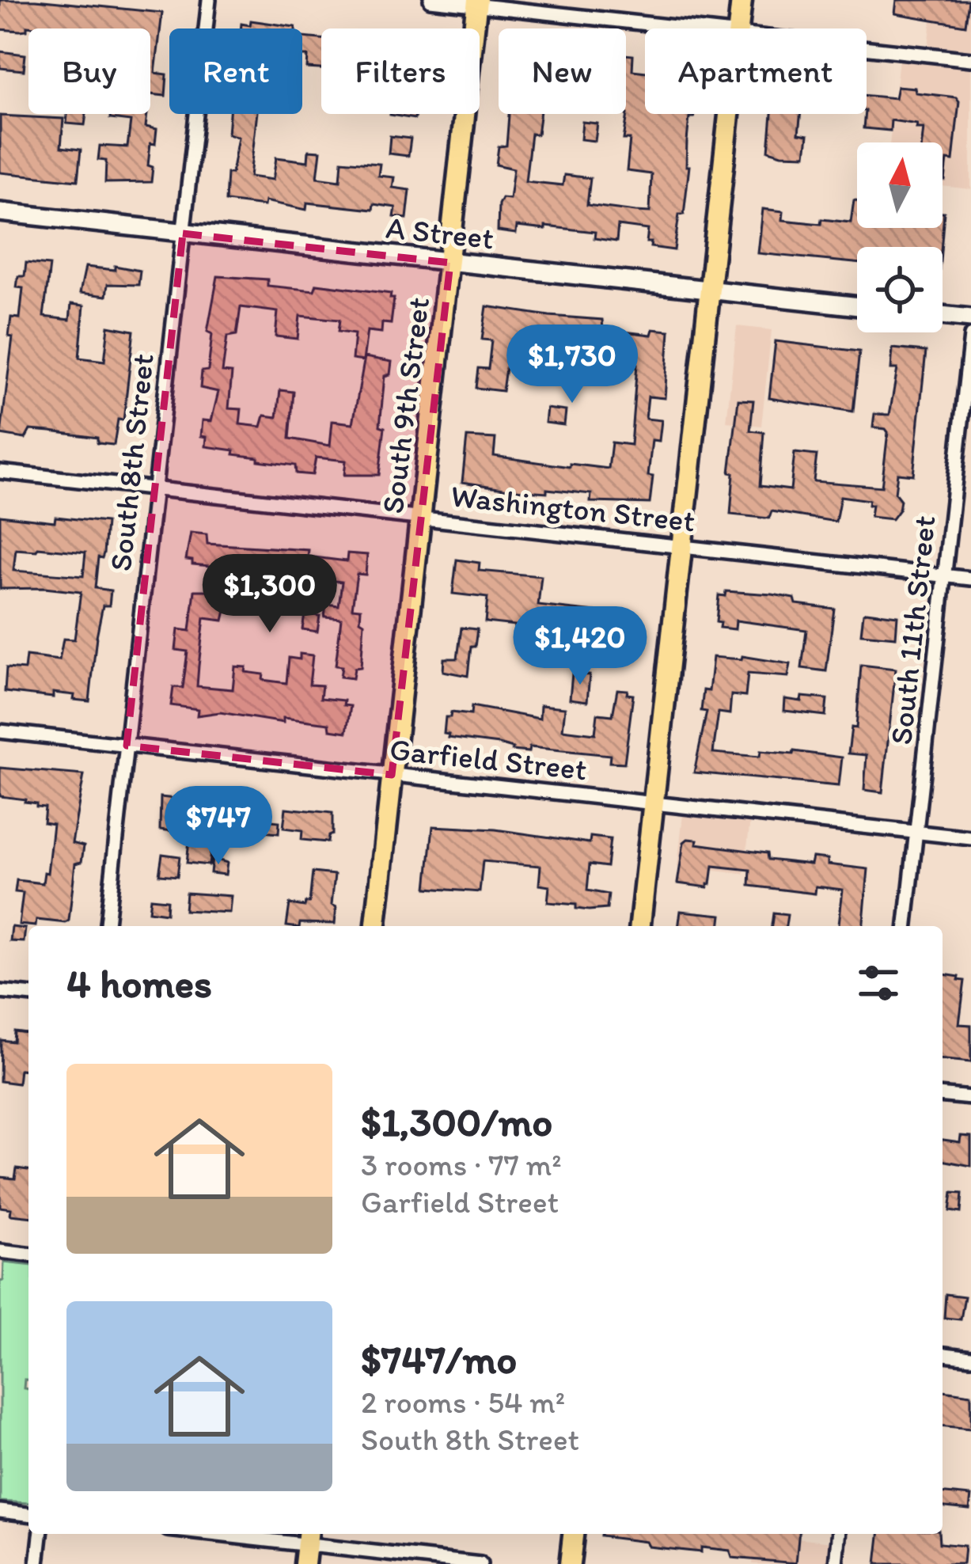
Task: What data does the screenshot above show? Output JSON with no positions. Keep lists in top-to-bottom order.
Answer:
{
  "streets": {
    "main road": ["A Street", "South 9th Street"],
    "street": [
      "South 8th Street",
      "Washington Street",
      "South 11th Street",
      "Garfield Street"
    ]
  },
  "crossings": [
    ["A Street", "South 9th Street"],
    ["A Street", "South 8th Street"],
    ["South 9th Street", "Washington Street"],
    ["South 9th Street", "Garfield Street"],
    ["South 8th Street", "Washington Street"],
    ["South 8th Street", "Garfield Street"],
    ["Washington Street", "South 11th Street"],
    ["South 11th Street", "Garfield Street"]
  ],
  "north": "top",
  "page": {
    "chip": [
      "Buy",
      "Rent",
      "Filters",
      "New",
      "Apartment"
    ],
    "price": [
      "$1,730",
      "$1,300",
      "$1,420",
      "$747"
    ],
    "heading": "4 homes",
    "list": [
      {
        "name": "$1,300/mo",
        "note": "3 rooms · 77 m² · Garfield Street"
      },
      {
        "name": "$747/mo",
        "note": "2 rooms · 54 m² · South 8th Street"
      }
    ]
  }
}
